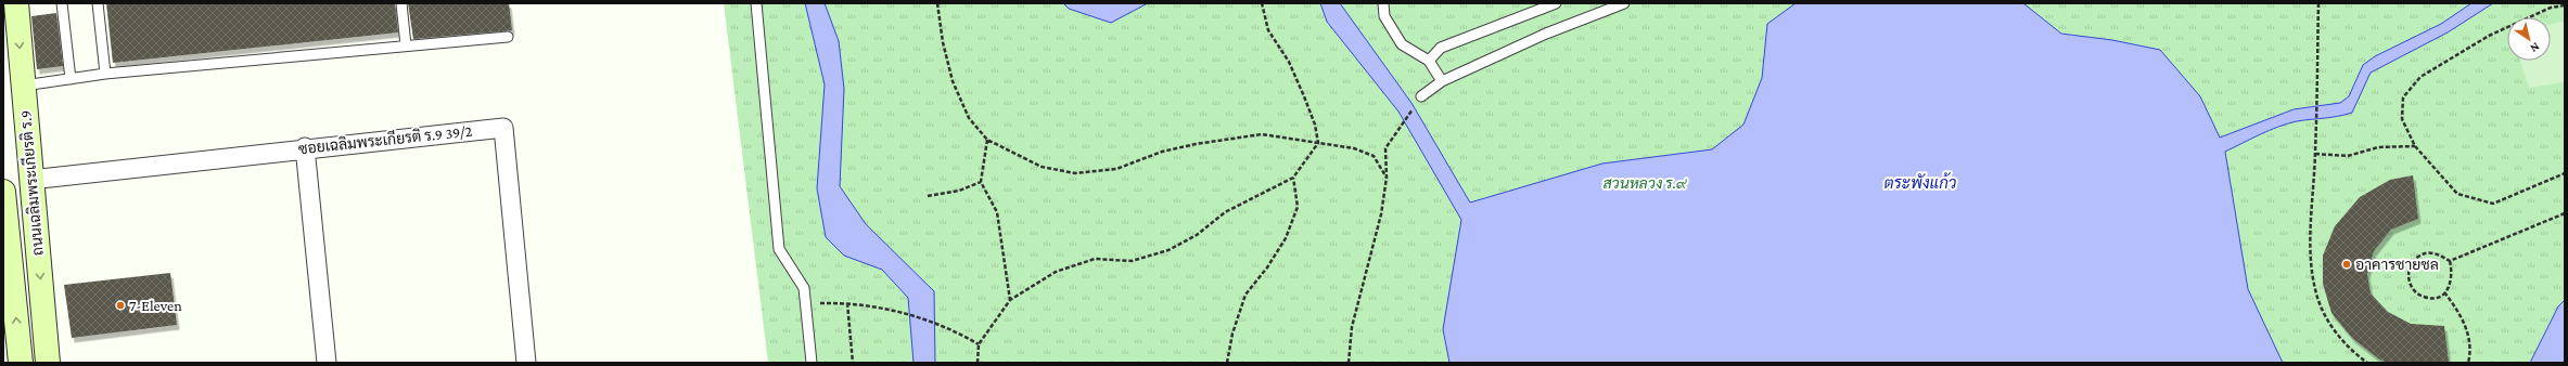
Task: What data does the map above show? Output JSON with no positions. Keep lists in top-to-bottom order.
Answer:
{
  "streets": {
    "main road": ["ถนนเฉลิมพระเกียรติ ร.9"],
    "street": ["ซอยเฉลิมพระเกียรติ ร.9 39/2"]
  },
  "crossings": [
    ["ซอยเฉลิมพระเกียรติ ร.9 39/2", "ถนนเฉลิมพระเกียรติ ร.9"]
  ],
  "water": ["ตระพังแก้ว"],
  "parks": ["สวนหลวง ร.๙"],
  "places": ["อาคารชายชล", "7-Eleven"],
  "north": "bottom right"
}
